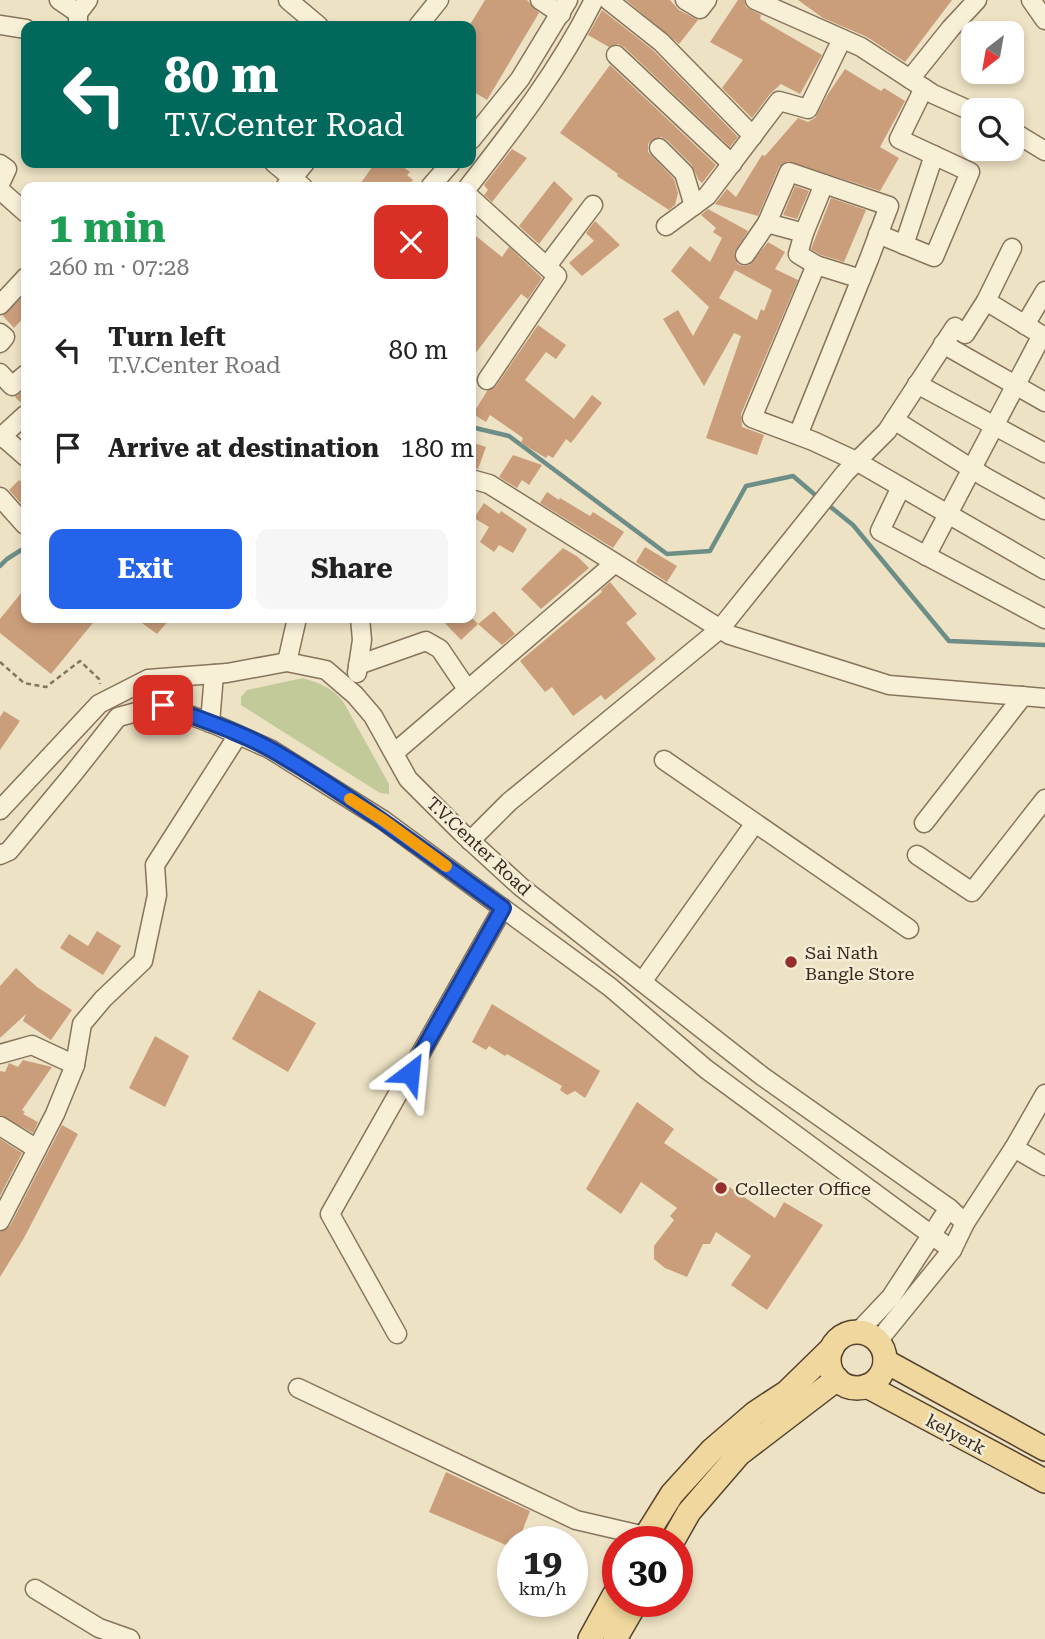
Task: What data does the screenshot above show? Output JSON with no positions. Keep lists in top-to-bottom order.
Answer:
{
  "streets": {
    "main road": ["kelyerk"],
    "street": ["T.V.Center Road"]
  },
  "places": ["Sai Nath Bangle Store", "Collecter Office"],
  "north": "bottom left",
  "page": {
    "turn": ["80 m", "T.V.Center Road"],
    "heading": ["1 min", "260 m · 07:28"],
    "list": [
      {
        "name": "Turn left",
        "note": "T.V.Center Road",
        "value": "80 m"
      },
      {
        "name": "Arrive at destination",
        "value": "180 m"
      }
    ],
    "buttons": ["Exit", "Share"],
    "speed": "19 km/h",
    "limit": "30"
  }
}
